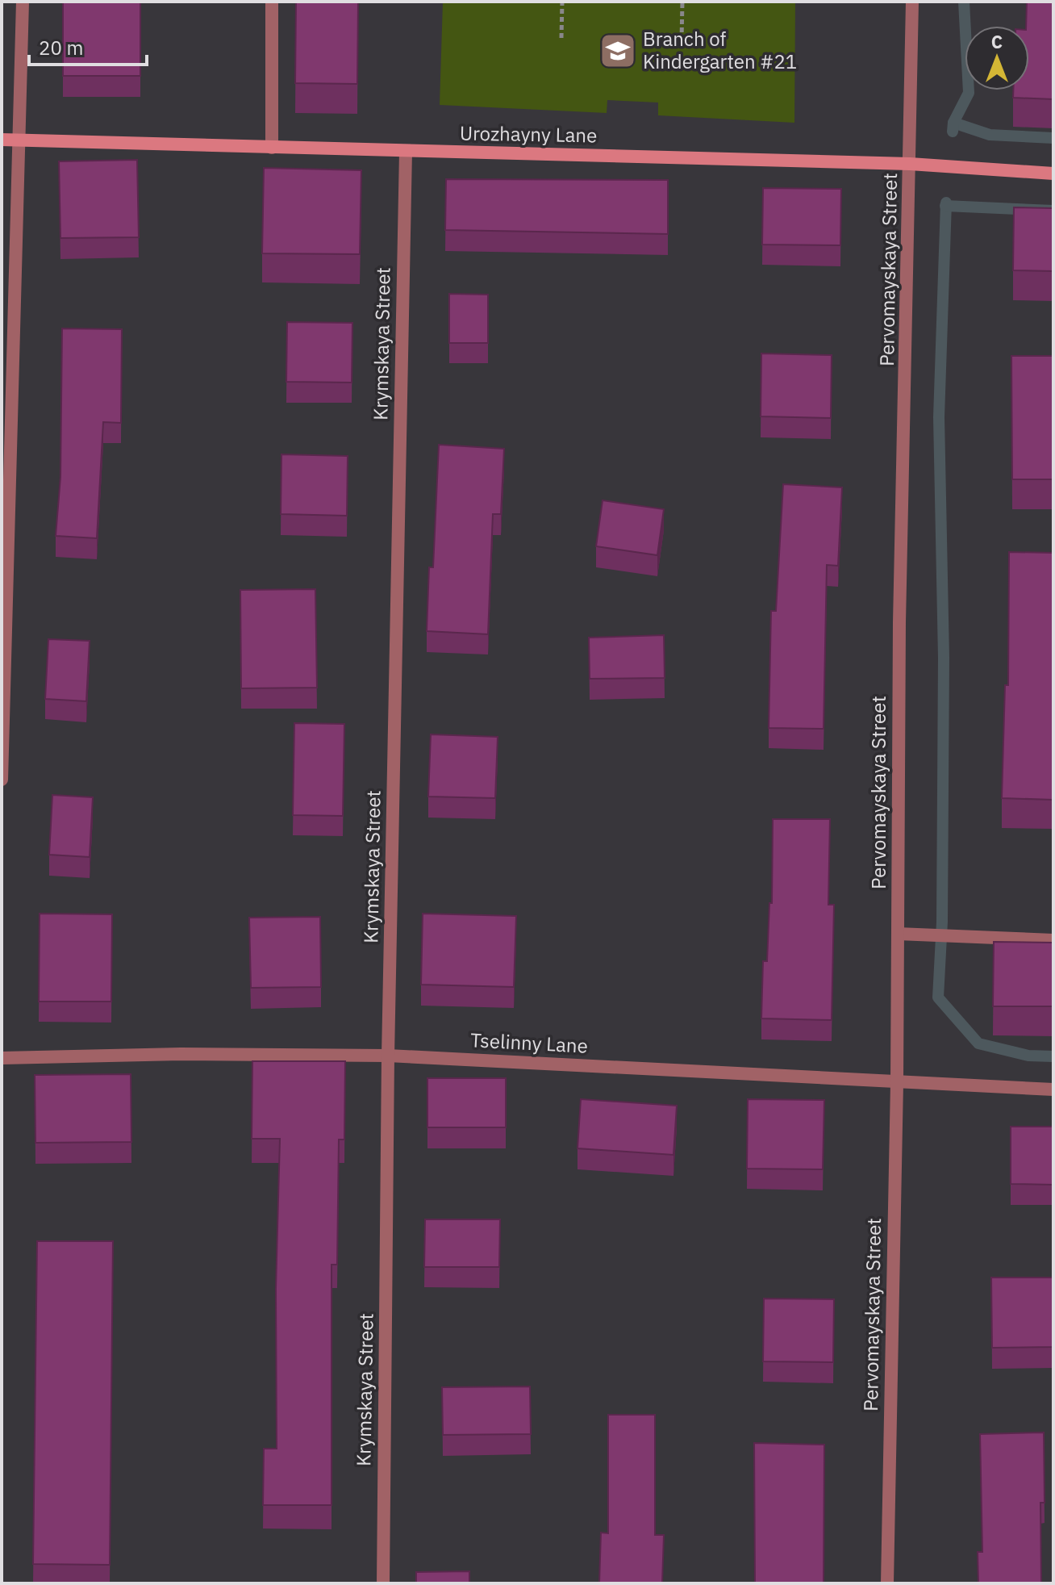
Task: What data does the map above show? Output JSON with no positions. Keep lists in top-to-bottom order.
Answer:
{
  "streets": {
    "street": [
      "Urozhayny Lane",
      "Pervomayskaya Street",
      "Krymskaya Street",
      "Tselinny Lane"
    ]
  },
  "crossings": [
    ["Urozhayny Lane", "Pervomayskaya Street"],
    ["Urozhayny Lane", "Krymskaya Street"],
    ["Pervomayskaya Street", "Tselinny Lane"],
    ["Krymskaya Street", "Tselinny Lane"]
  ],
  "places": {
    "school or university": ["Branch of Kindergarten #21"]
  },
  "scale_bar": "20 m",
  "north": "top"
}
